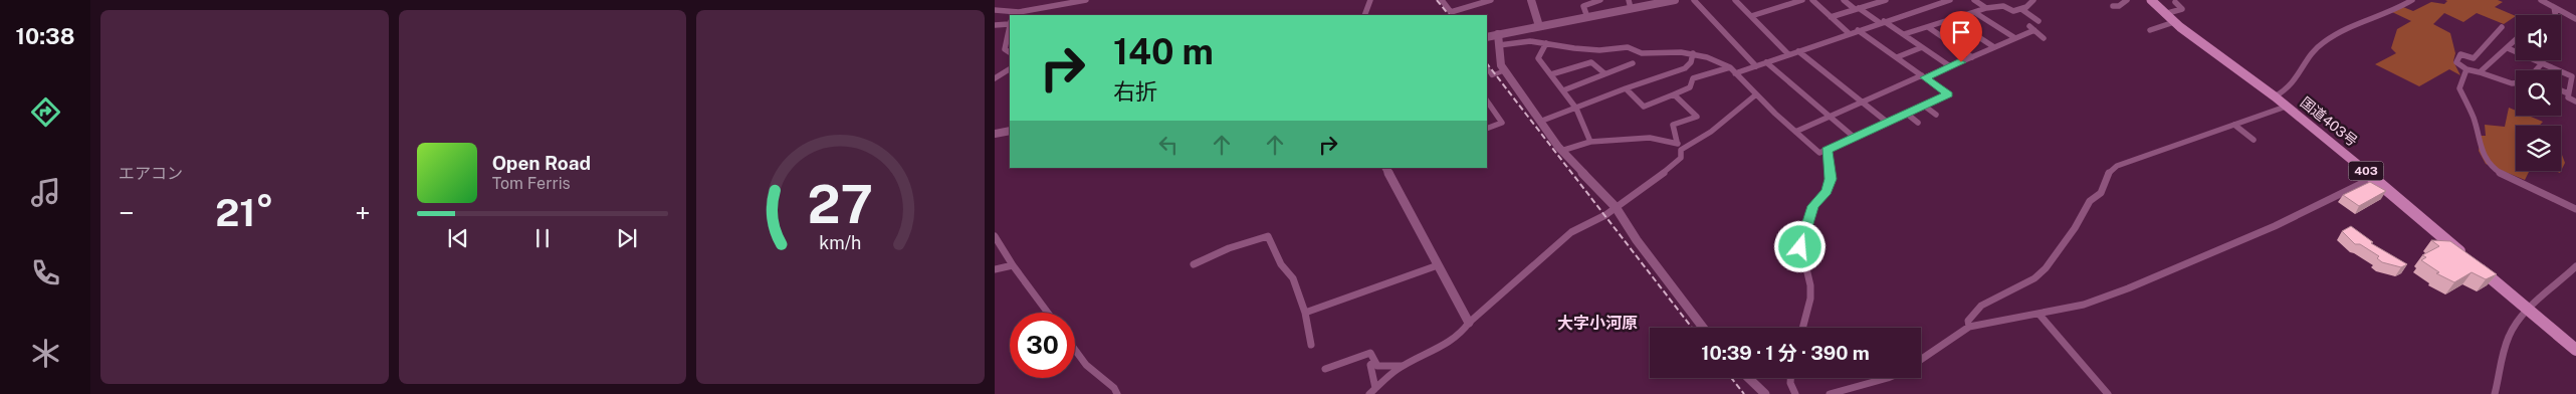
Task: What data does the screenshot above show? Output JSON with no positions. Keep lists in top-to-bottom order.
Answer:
{
  "streets": {
    "highway": ["国道403号", "403"]
  },
  "districts": ["大字小河原"],
  "page": {
    "tabs": "10:38",
    "tile": "エアコン",
    "turn": ["140 m", "右折"],
    "song": ["Open Road", "Tom Ferris"],
    "heat": ["−", "21°", "+"],
    "limit": "30",
    "trip": "10:39 · 1 分 · 390 m",
    "gauge": ["27", "km/h"]
  }
}
